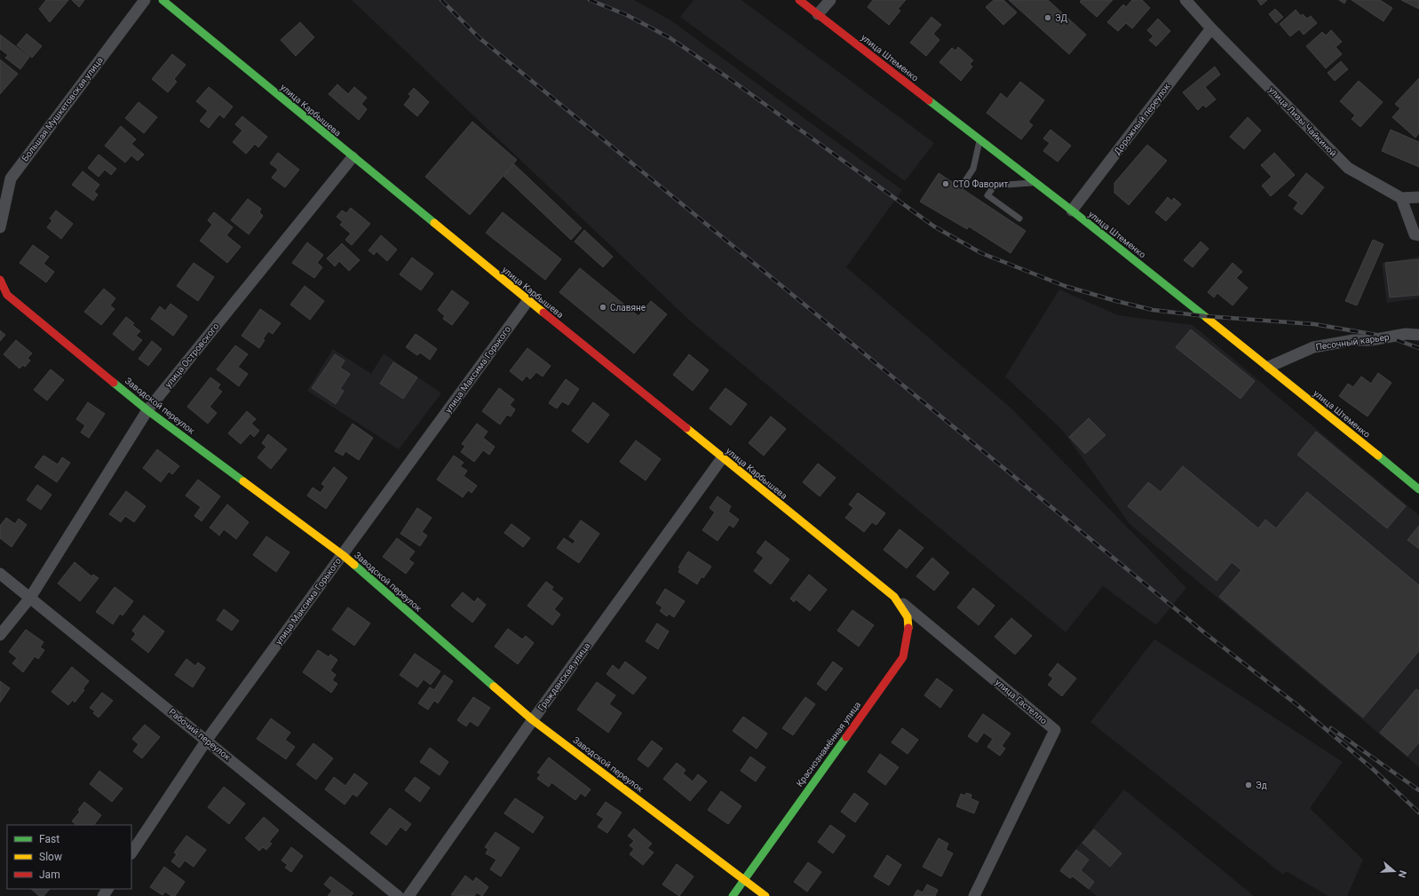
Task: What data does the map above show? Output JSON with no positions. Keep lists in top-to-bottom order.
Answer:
{
  "streets": {
    "main road": [
      "улица Штеменко",
      "улица Карбышева",
      "Заводской переулок",
      "Краснознамённая улица"
    ],
    "street": [
      "Большая Мушкетовская улица",
      "Дорожный переулок",
      "улица Лизы Чайкиной",
      "Песочный карьер",
      "улица Островского",
      "улица Максима Горького",
      "Гражданская улица",
      "улица Гастелло",
      "Рабочий переулок"
    ]
  },
  "crossings": [
    ["улица Штеменко", "Дорожный переулок"],
    ["улица Штеменко", "Песочный карьер"],
    ["улица Карбышева", "улица Островского"],
    ["улица Карбышева", "улица Максима Горького"],
    ["улица Карбышева", "Гражданская улица"],
    ["улица Карбышева", "улица Гастелло"],
    ["улица Карбышева", "Краснознамённая улица"],
    ["Дорожный переулок", "улица Лизы Чайкиной"],
    ["улица Островского", "Заводской переулок"],
    ["улица Островского", "Рабочий переулок"],
    ["улица Максима Горького", "Заводской переулок"],
    ["улица Максима Горького", "Рабочий переулок"],
    ["Заводской переулок", "Гражданская улица"],
    ["Заводской переулок", "Краснознамённая улица"],
    ["улица Гастелло", "Краснознамённая улица"]
  ],
  "places": [
    "ЭД",
    "СТО Фаворит",
    "Славяне",
    "Эд"
  ],
  "legend": ["Fast", "Slow", "Jam"],
  "north": "right"
}
